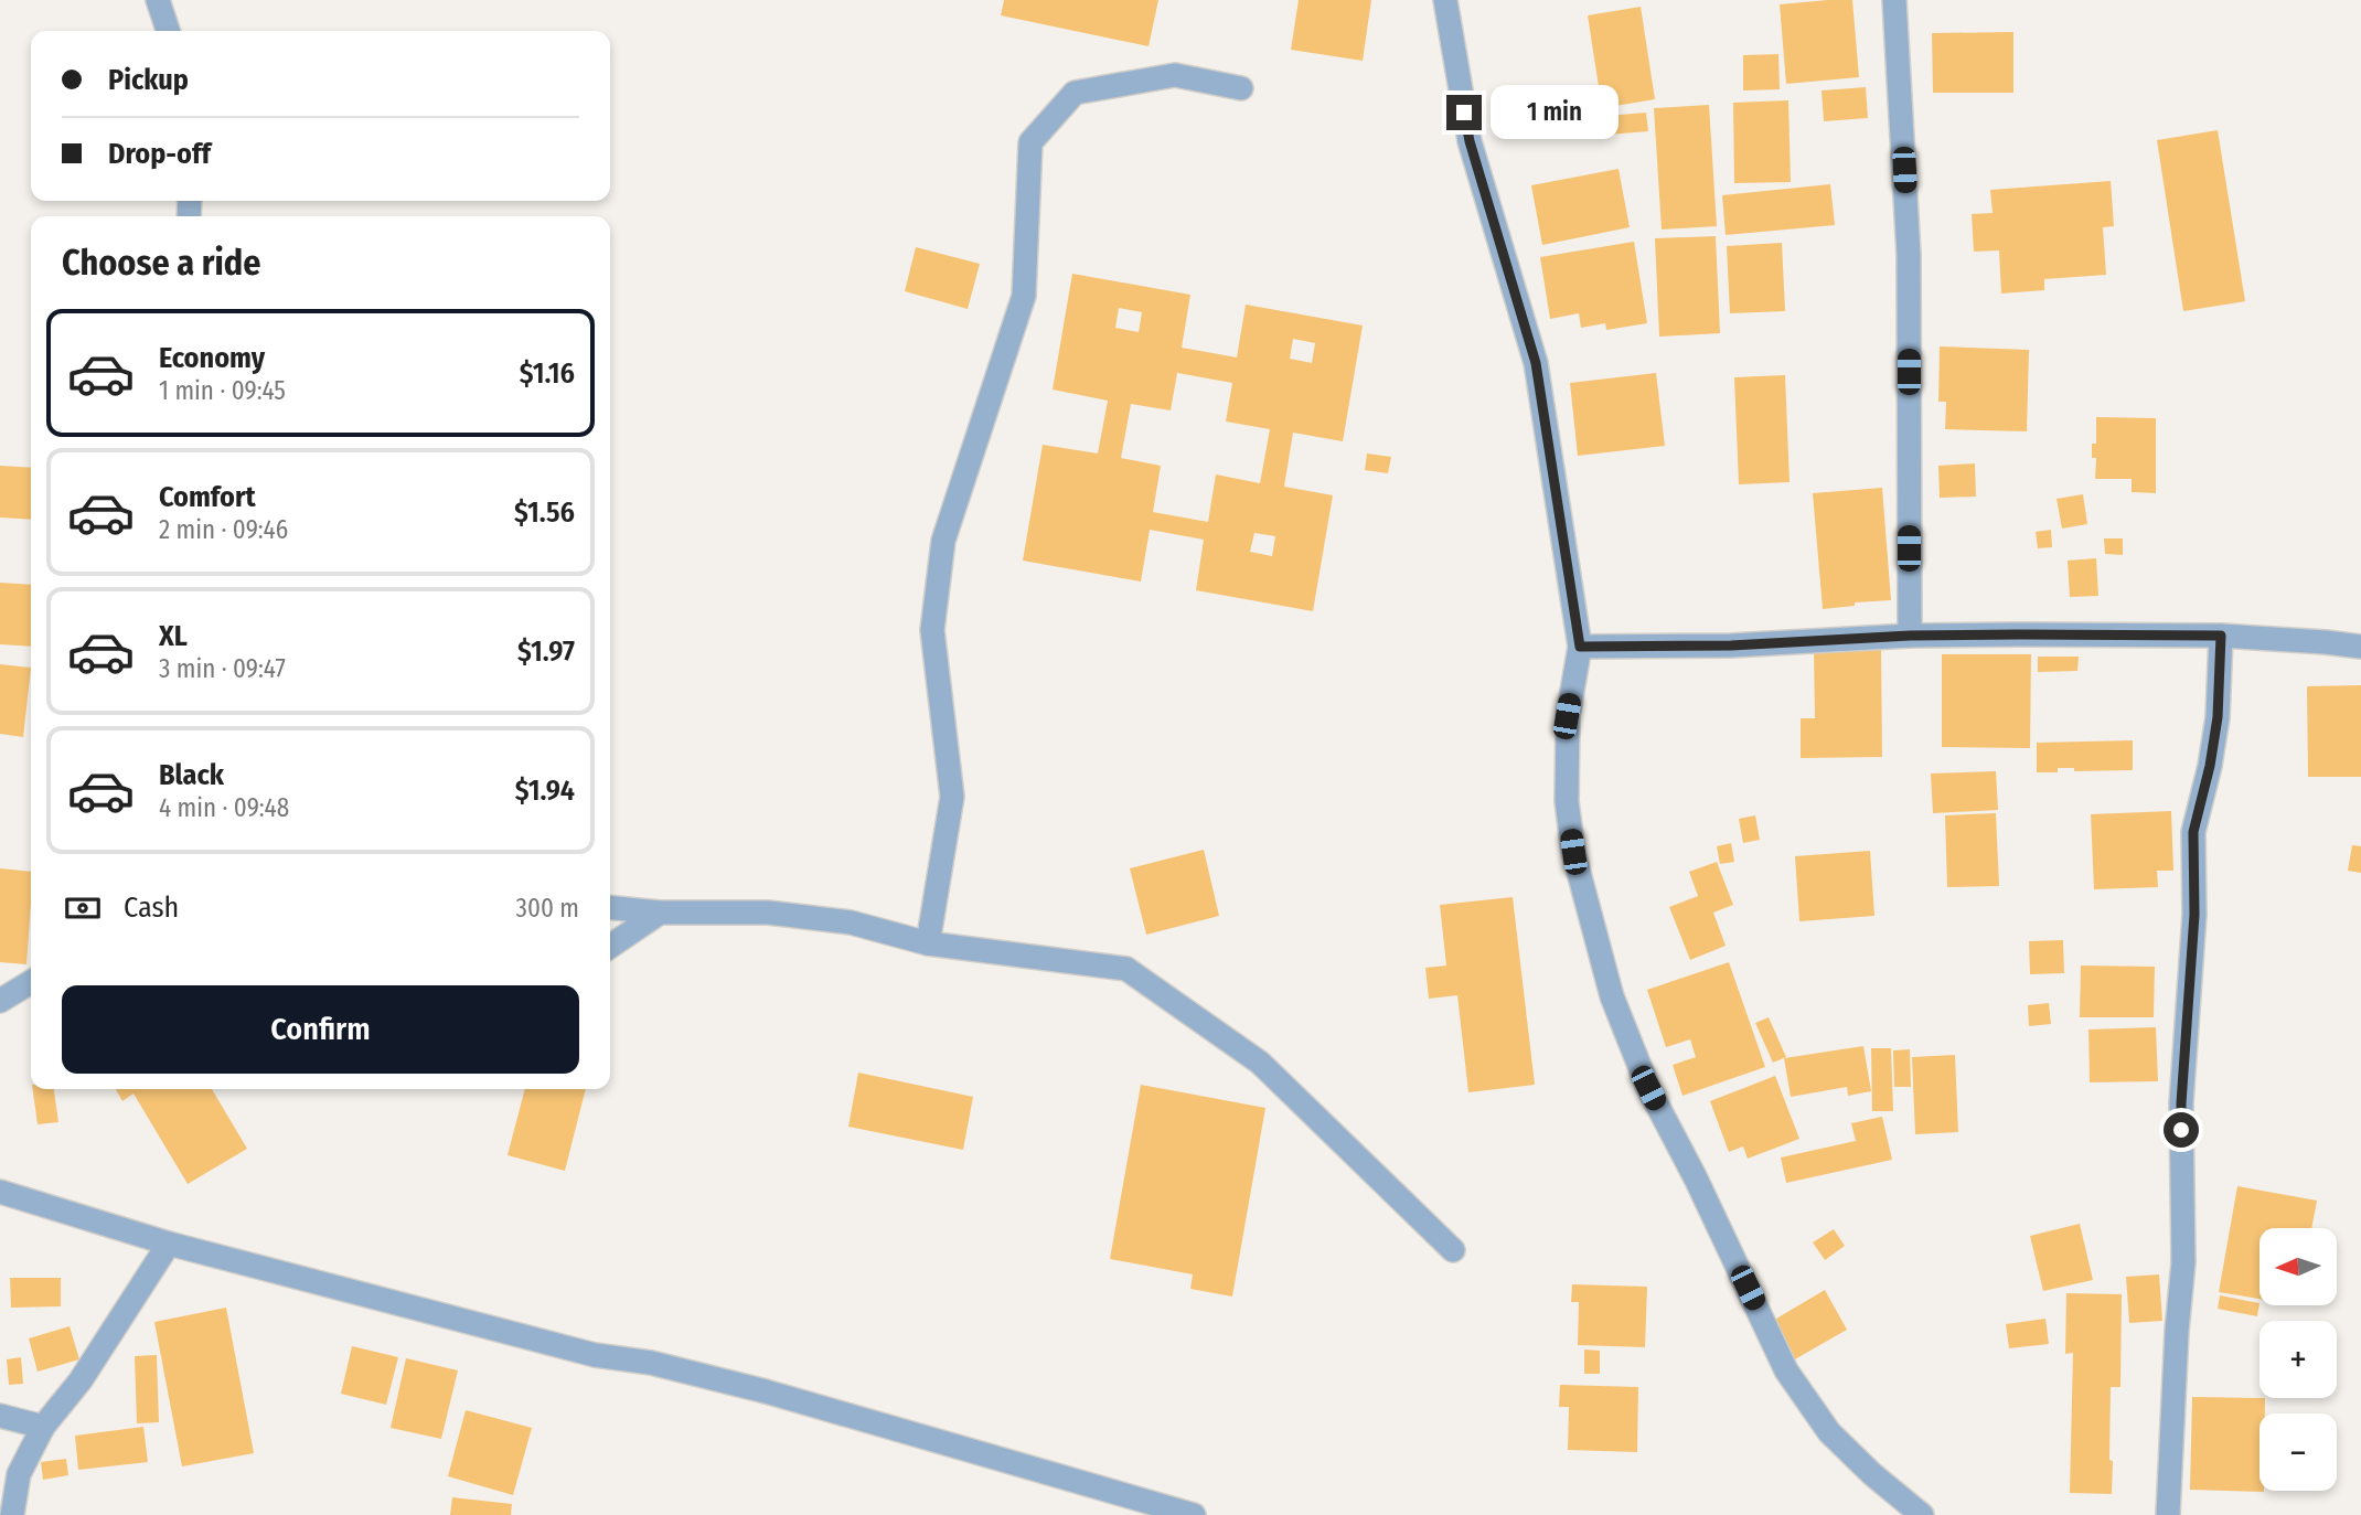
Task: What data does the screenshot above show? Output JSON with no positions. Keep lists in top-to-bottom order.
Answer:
{
  "north": "left",
  "page": {
    "banner": ["Pickup", "Drop-off"],
    "bubble": "1 min",
    "heading": "Choose a ride",
    "list": [
      {
        "name": "Economy",
        "note": "1 min · 09:45",
        "value": "$1.16"
      },
      {
        "name": "Comfort",
        "note": "2 min · 09:46",
        "value": "$1.56"
      },
      {
        "name": "XL",
        "note": "3 min · 09:47",
        "value": "$1.97"
      },
      {
        "name": "Black",
        "note": "4 min · 09:48",
        "value": "$1.94"
      }
    ],
    "pay": ["Cash", "300 m"],
    "buttons": "Confirm",
    "map_buttons": ["+", "−"]
  }
}
